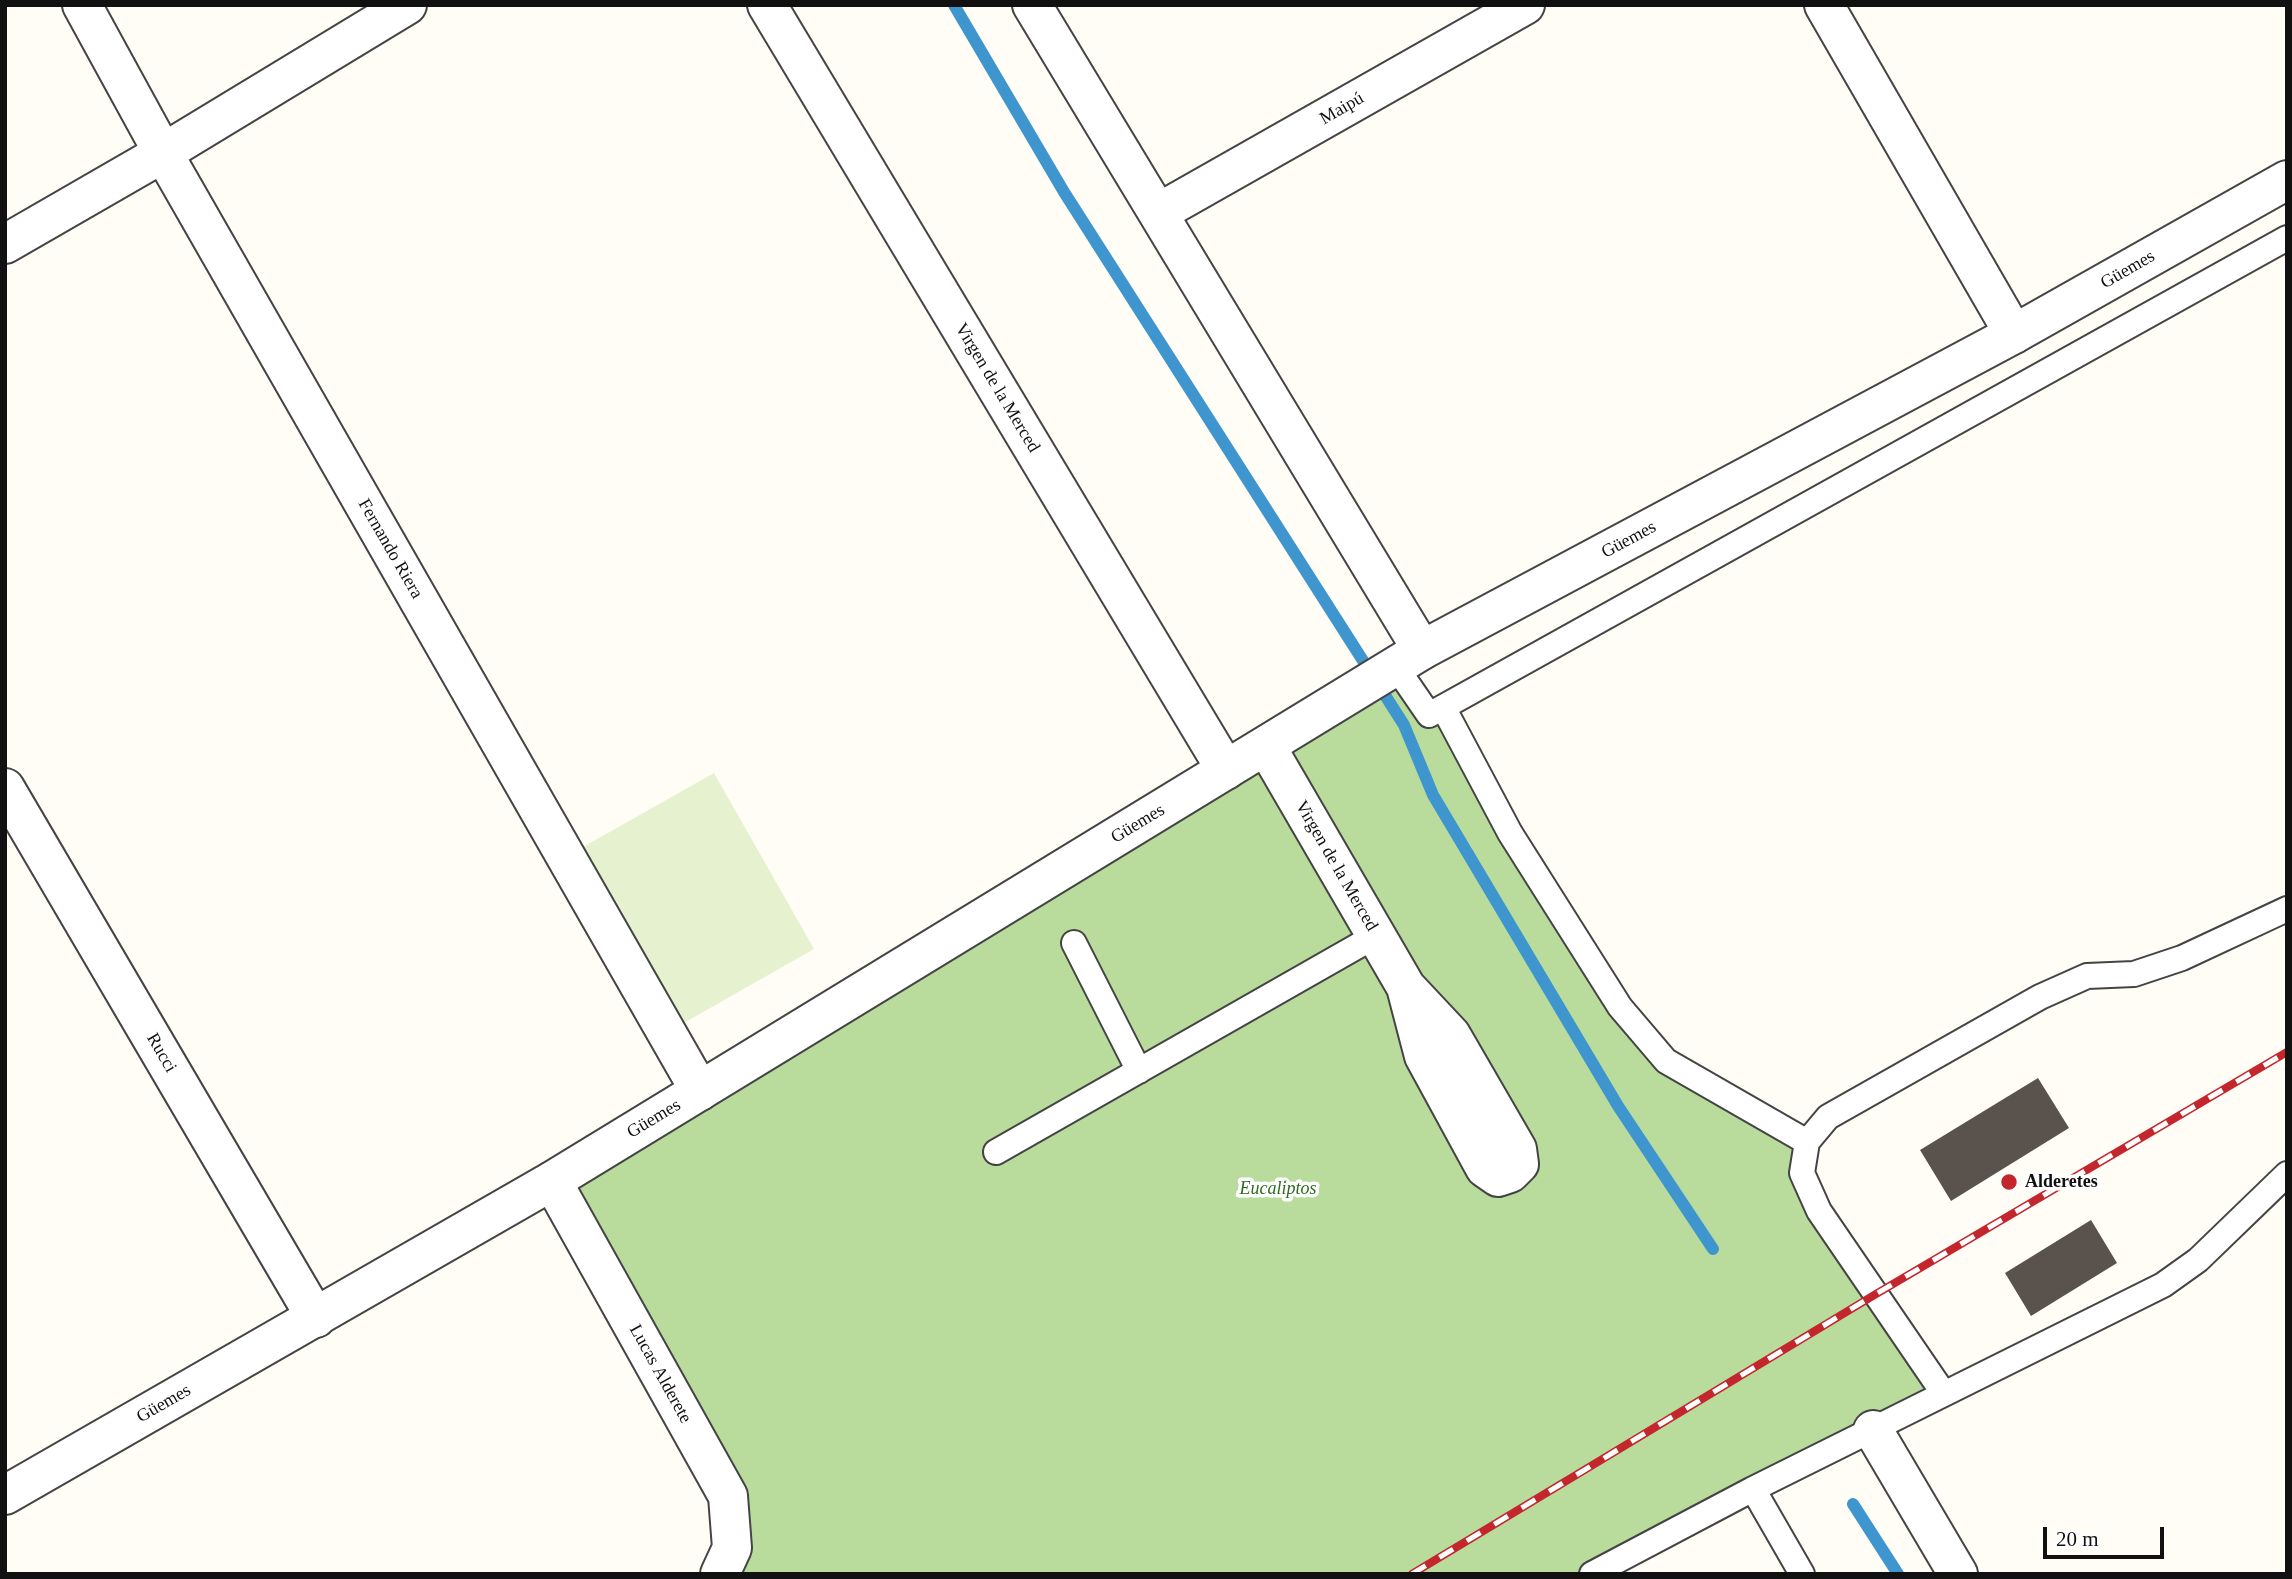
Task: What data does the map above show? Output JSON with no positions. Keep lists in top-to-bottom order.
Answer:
{
  "streets": {
    "street": [
      "Maipú",
      "Güemes",
      "Virgen de la Merced",
      "Fernando Riera",
      "Rucci",
      "Lucas Alderete"
    ]
  },
  "crossings": [
    ["Güemes", "Virgen de la Merced"],
    ["Güemes", "Fernando Riera"],
    ["Güemes", "Rucci"],
    ["Güemes", "Lucas Alderete"]
  ],
  "parks": ["Eucaliptos"],
  "places": ["Alderetes"],
  "scale_bar": "20 m"
}
